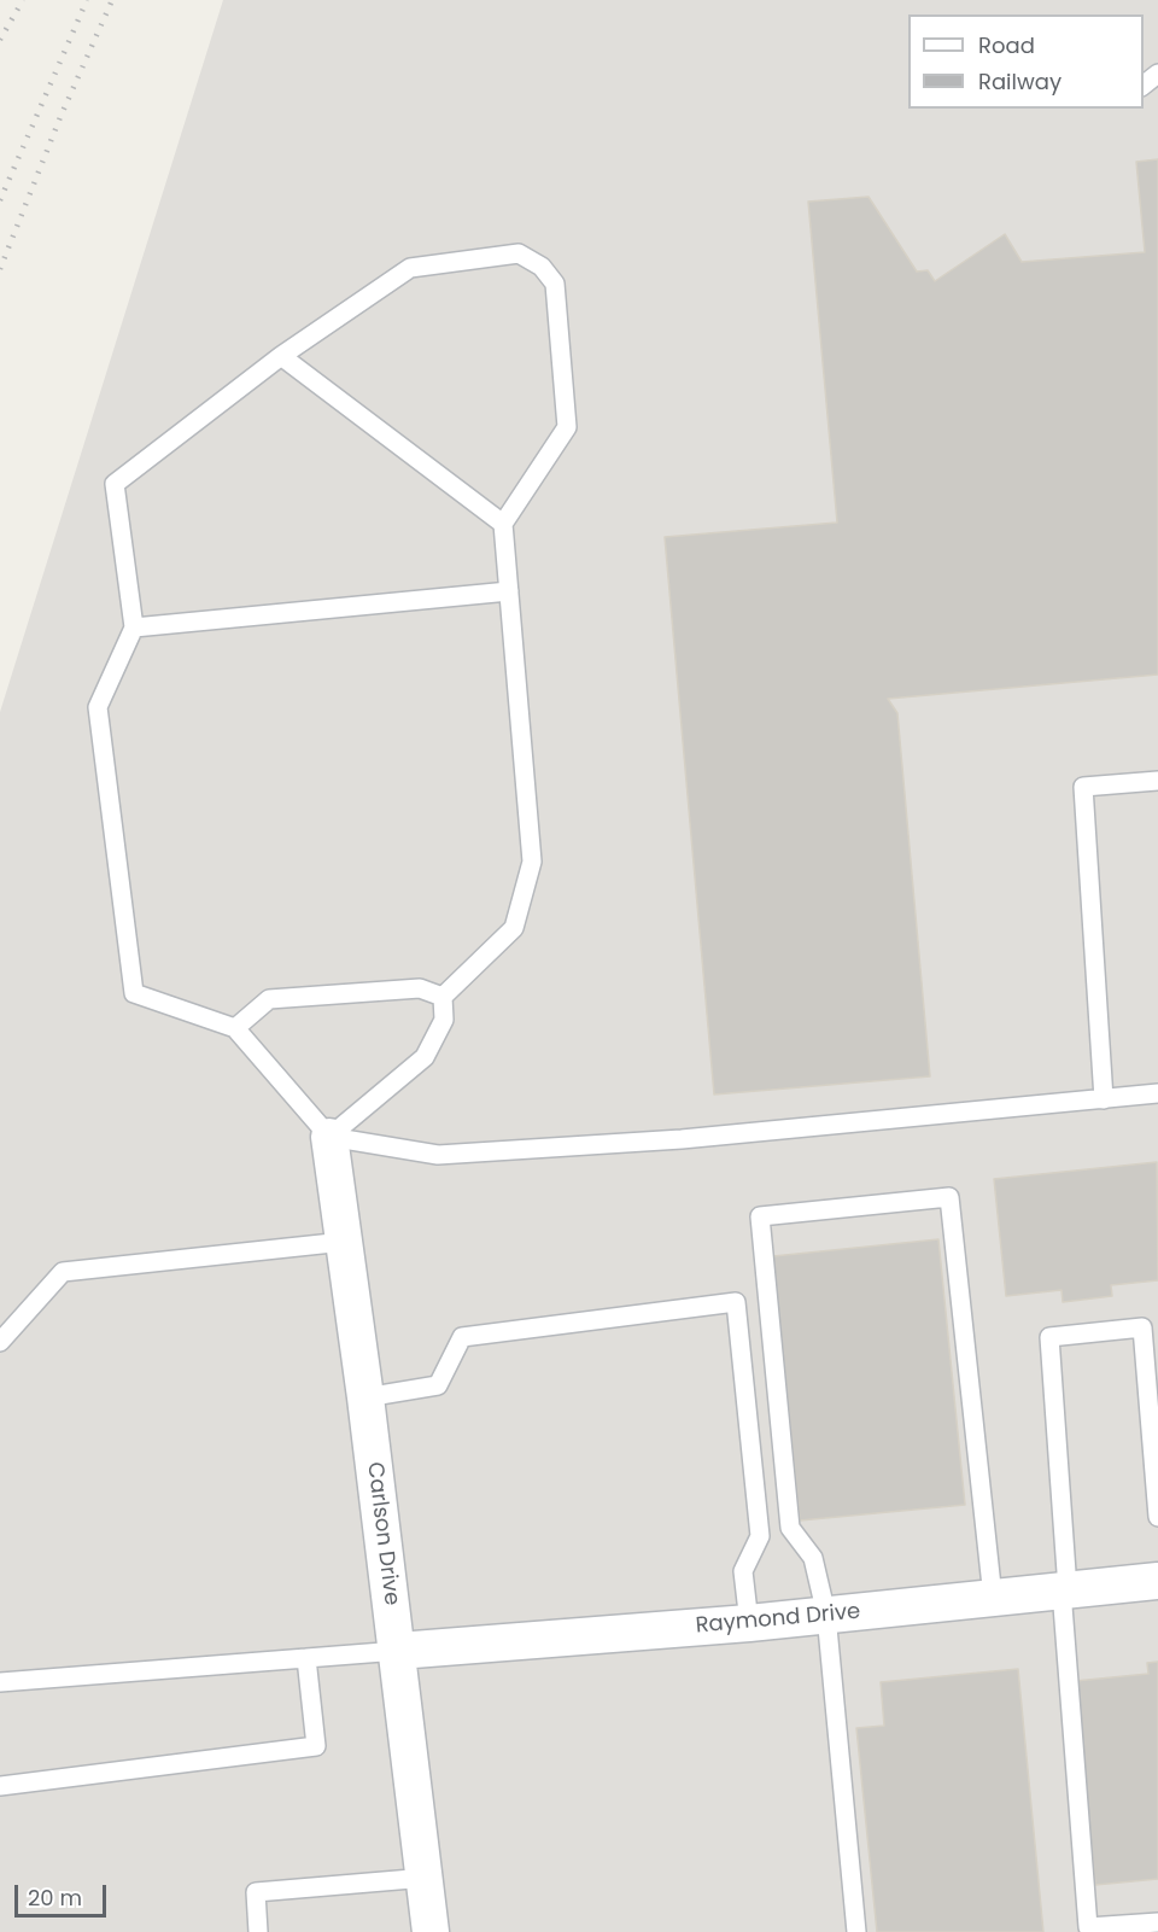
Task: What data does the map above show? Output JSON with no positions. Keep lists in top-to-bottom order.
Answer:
{
  "streets": {
    "street": ["Carlson Drive", "Raymond Drive"]
  },
  "crossings": [
    ["Carlson Drive", "Raymond Drive"]
  ],
  "legend": ["Road", "Railway"],
  "scale_bar": "20 m"
}
